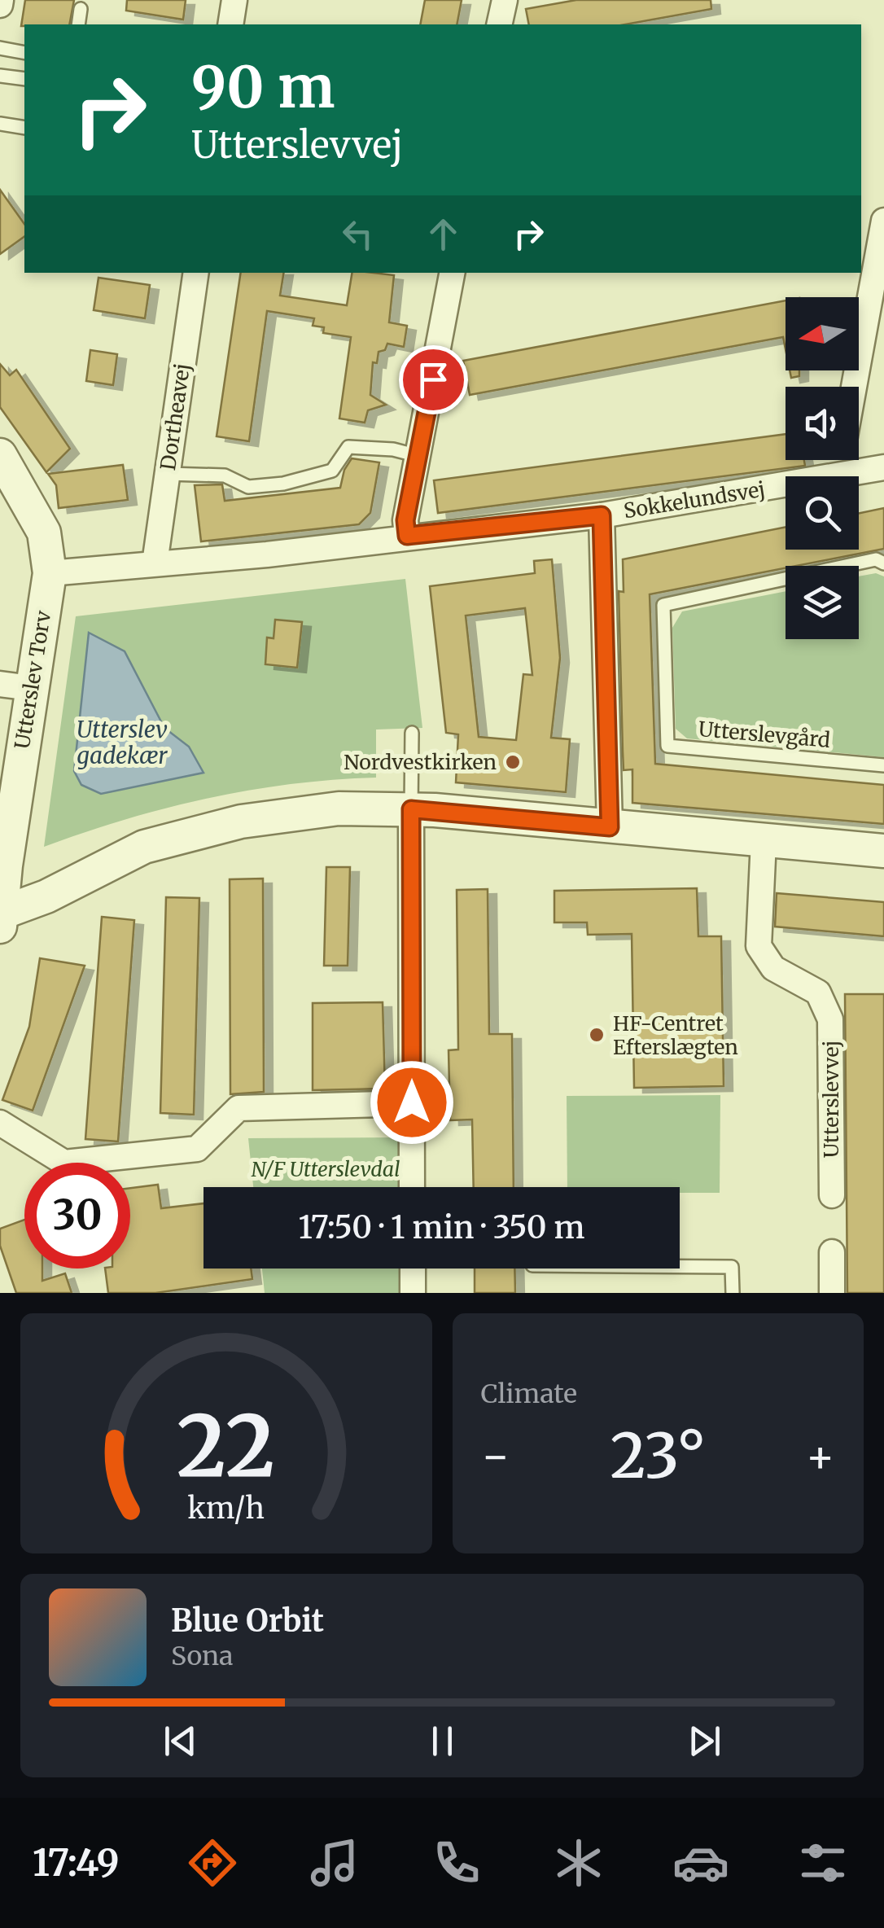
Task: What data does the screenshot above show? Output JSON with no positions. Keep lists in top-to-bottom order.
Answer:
{
  "streets": {
    "street": [
      "Dortheavej",
      "Sokkelundsvej",
      "Utterslev Torv",
      "Utterslevvej"
    ],
    "lane": ["Utterslevgård"]
  },
  "water": ["Utterslev gadekær"],
  "parks": ["N/F Utterslevdal"],
  "places": ["Nordvestkirken", "HF-Centret Efterslægten"],
  "north": "left",
  "page": {
    "turn": ["90 m", "Utterslevvej"],
    "limit": "30",
    "trip": "17:50 · 1 min · 350 m",
    "tile": "Climate",
    "heat": ["−", "23°", "+"],
    "song": ["Blue Orbit", "Sona"],
    "tabs": "17:49",
    "gauge": ["22", "km/h"]
  }
}
